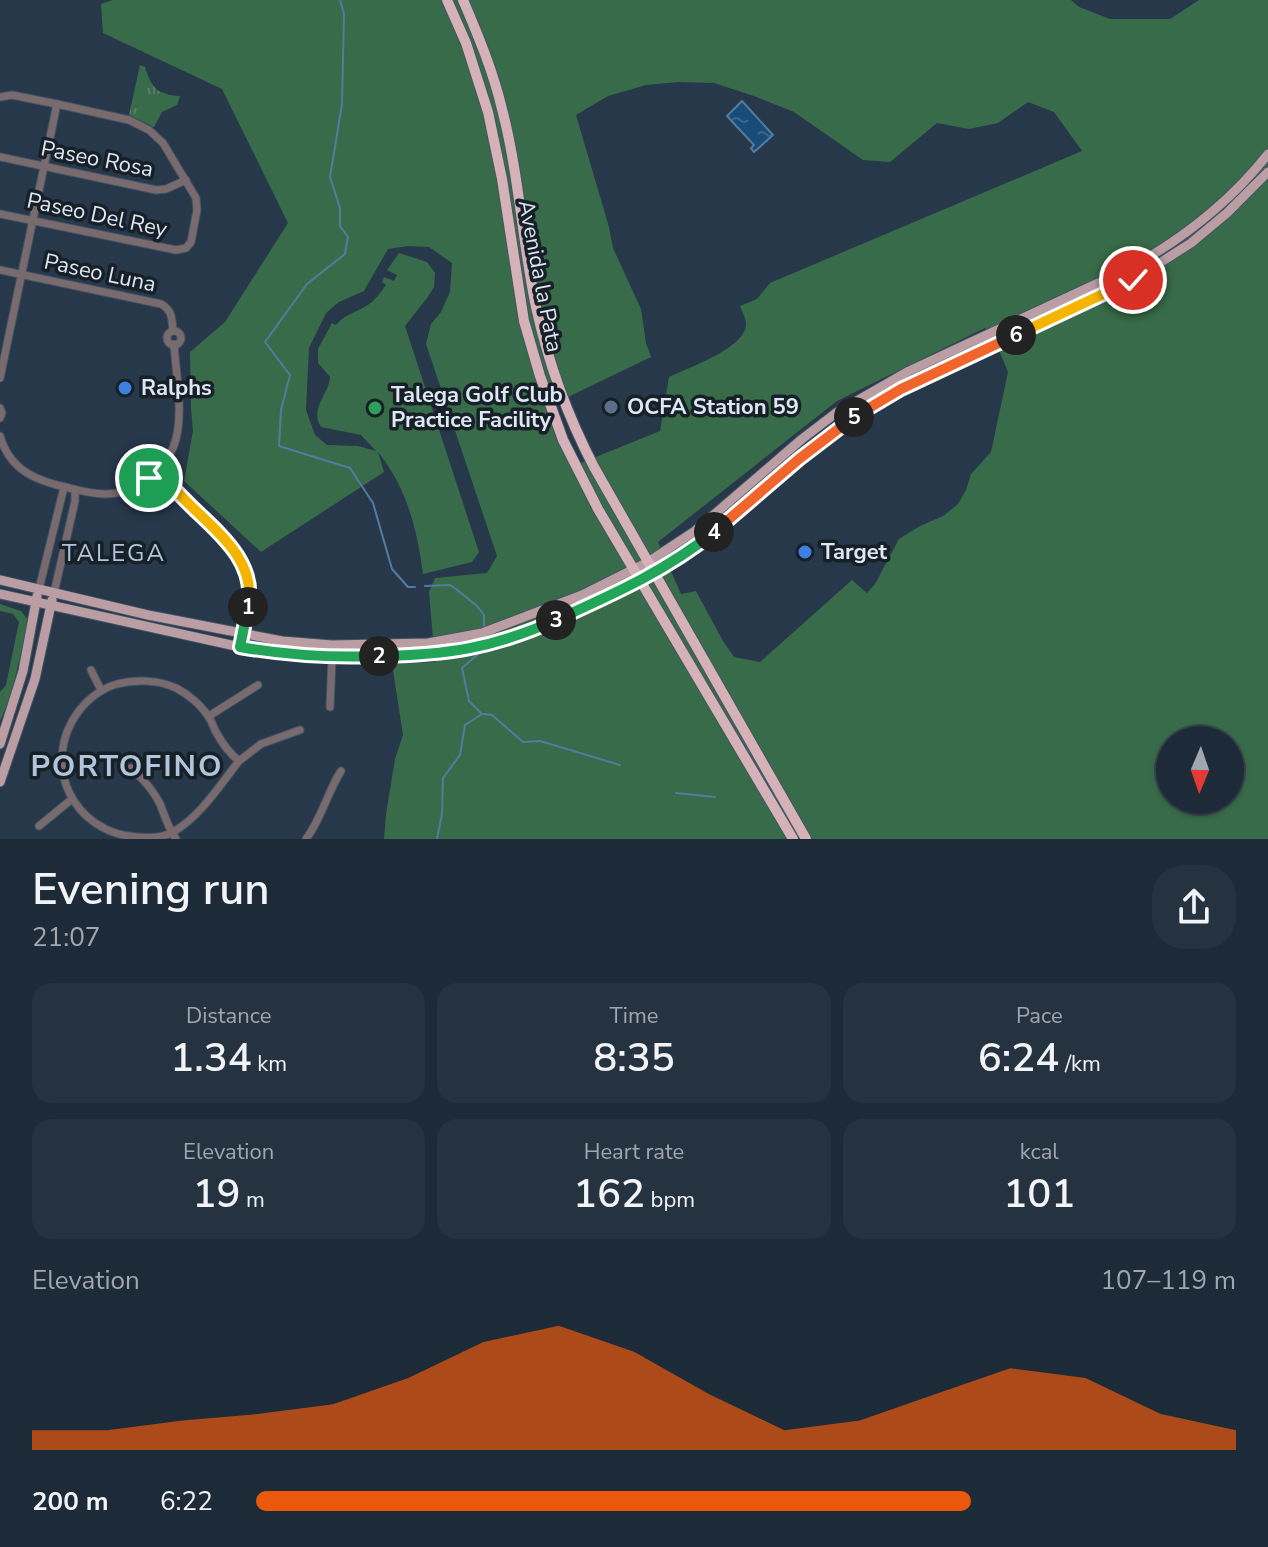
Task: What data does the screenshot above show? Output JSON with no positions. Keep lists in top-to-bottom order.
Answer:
{
  "streets": {
    "highway": ["Avenida la Pata"],
    "street": ["Paseo Rosa", "Paseo Del Rey", "Paseo Luna"]
  },
  "crossings": [
    ["Paseo Rosa", "Paseo Del Rey"]
  ],
  "districts": ["TALEGA", "PORTOFINO"],
  "places": [
    "Ralphs",
    "OCFA Station 59",
    "Talega Golf Club Practice Facility",
    "Target"
  ],
  "north": "bottom",
  "page": {
    "pins": [
      "6",
      "5",
      "4",
      "1",
      "3",
      "2"
    ],
    "heading": ["Evening run", "21:07"],
    "stats": [
      ["Distance", "1.34 km"],
      ["Time", "8:35"],
      ["Pace", "6:24 /km"],
      ["Elevation", "19 m"],
      ["Heart rate", "162 bpm"],
      ["kcal", "101"]
    ],
    "chart": ["Elevation", "107–119 m"],
    "list": [
      {
        "name": "200 m",
        "note": "6:22"
      }
    ]
  }
}
